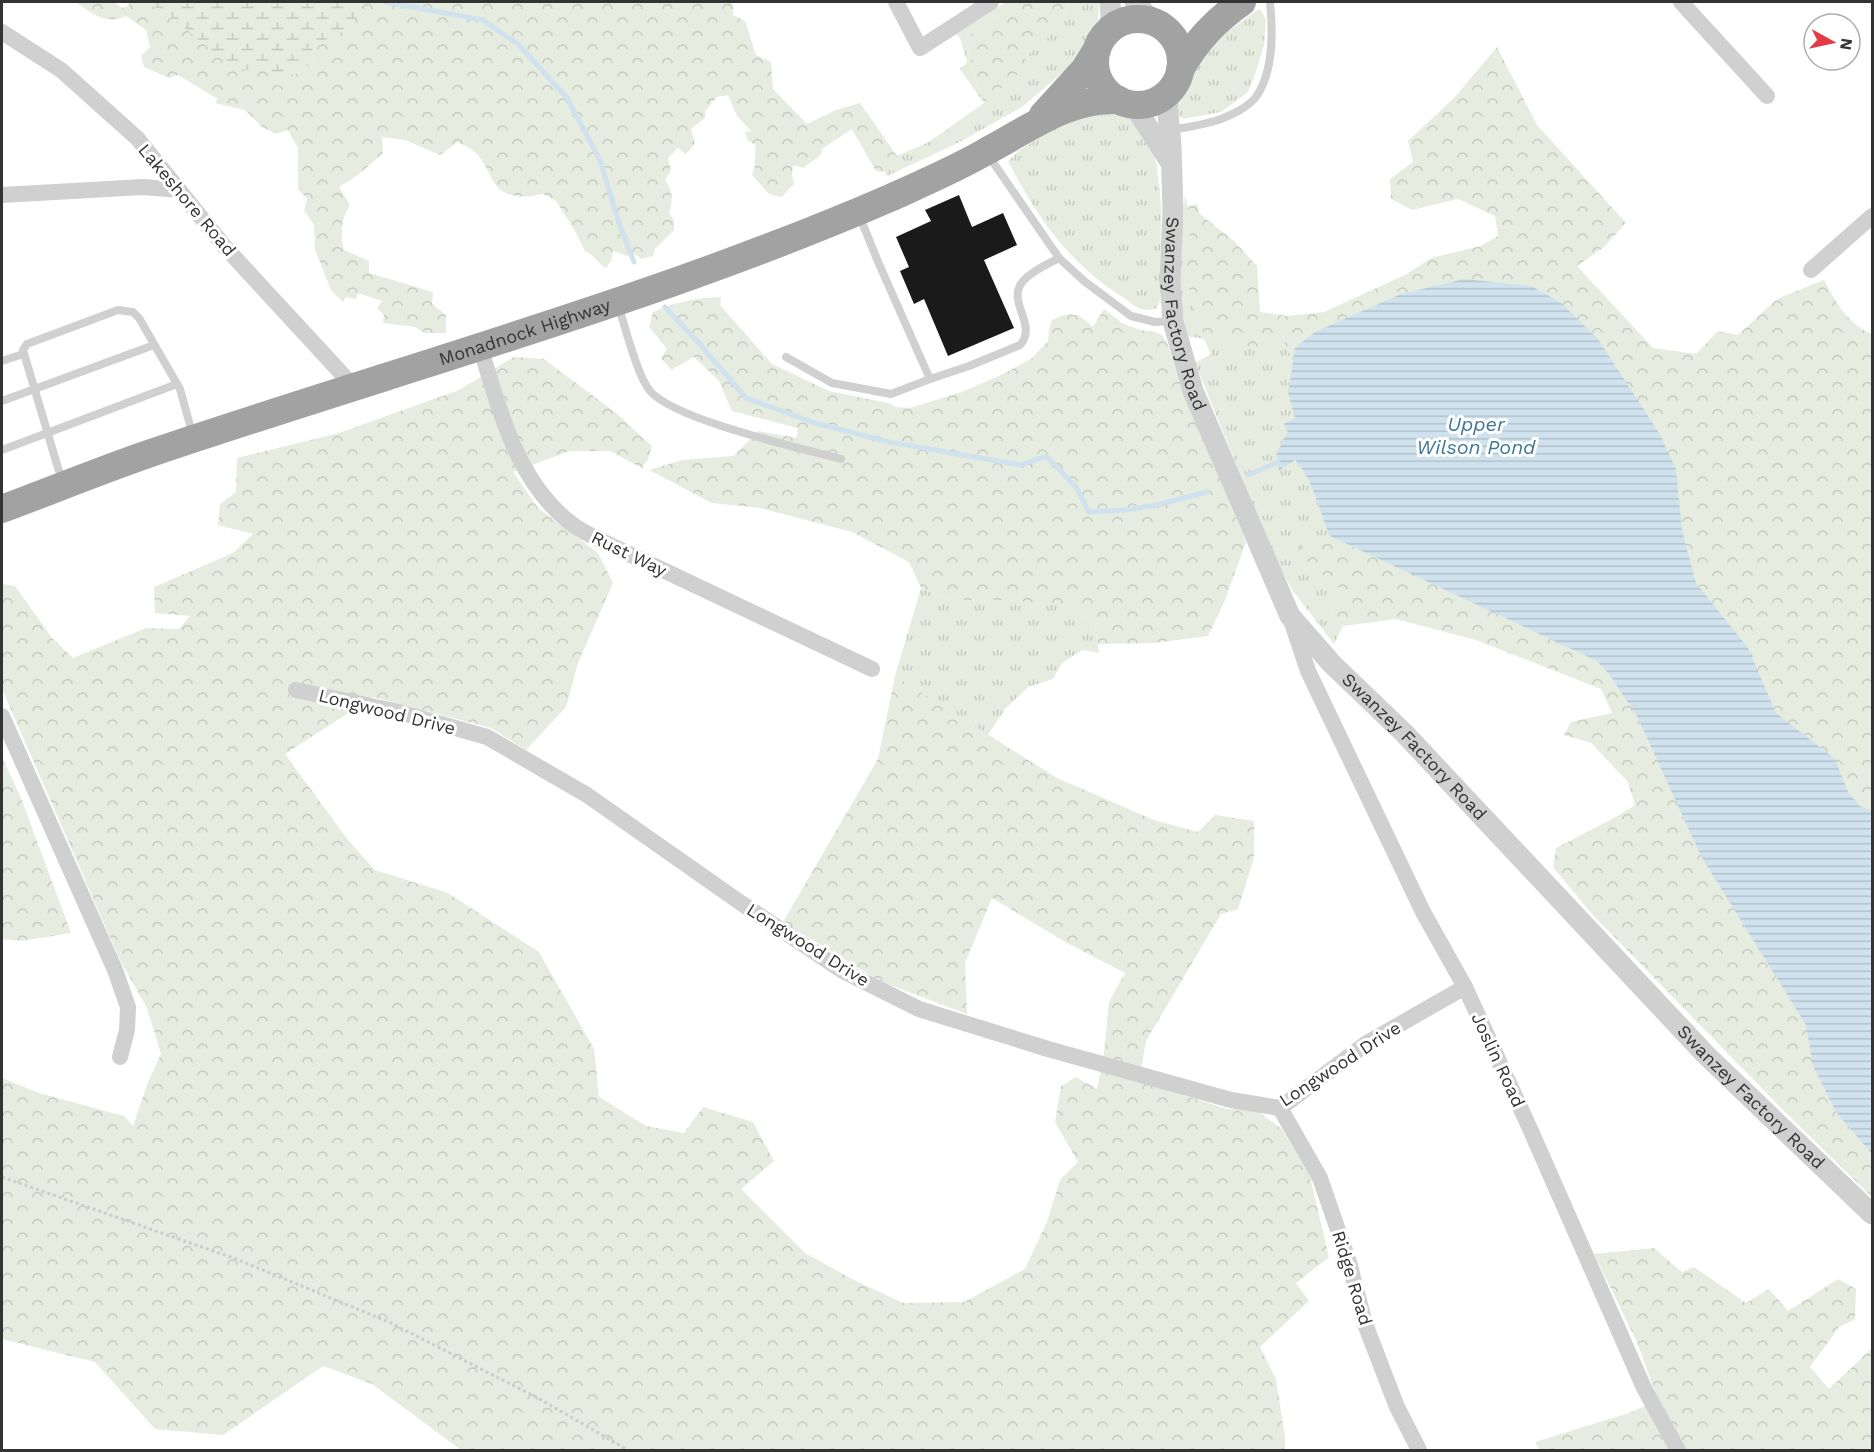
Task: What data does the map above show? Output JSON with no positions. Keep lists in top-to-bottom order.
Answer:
{
  "streets": {
    "highway": ["Monadnock Highway"],
    "street": [
      "Lakeshore Road",
      "Swanzey Factory Road",
      "Rust Way",
      "Longwood Drive",
      "Joslin Road",
      "Ridge Road"
    ]
  },
  "crossings": [
    ["Lakeshore Road", "Monadnock Highway"],
    ["Swanzey Factory Road", "Monadnock Highway"],
    ["Swanzey Factory Road", "Joslin Road"],
    ["Monadnock Highway", "Rust Way"],
    ["Longwood Drive", "Joslin Road"],
    ["Longwood Drive", "Ridge Road"]
  ],
  "water": ["Upper Wilson Pond"],
  "north": "right"
}
